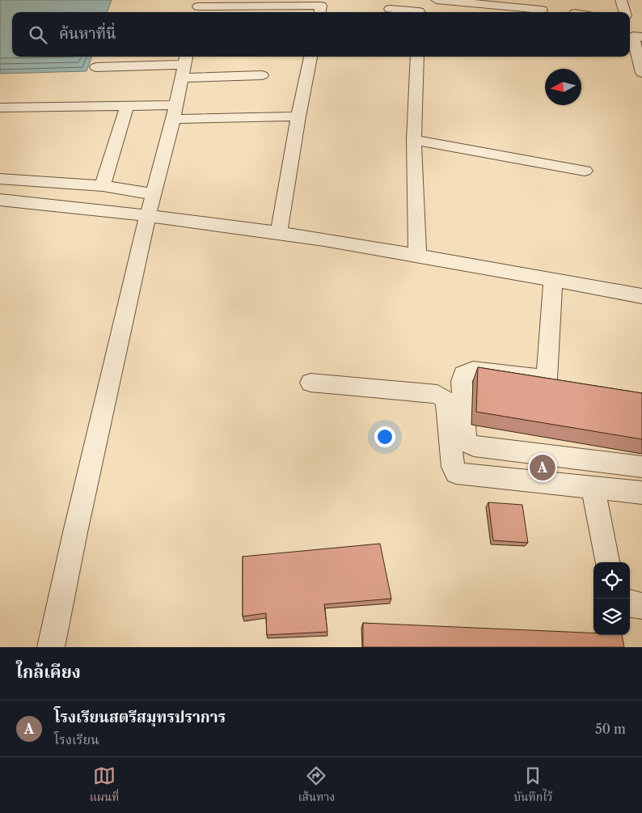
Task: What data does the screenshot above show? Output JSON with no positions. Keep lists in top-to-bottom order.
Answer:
{
  "north": "left",
  "page": {
    "search": "ค้นหาที่นี่",
    "pins": "A",
    "heading": "ใกล้เคียง",
    "list": [
      {
        "mark": "A",
        "name": "โรงเรียนสตรีสมุทรปราการ",
        "note": "โรงเรียน",
        "value": "50 m"
      }
    ],
    "nav": ["แผนที่", "เส้นทาง", "บันทึกไว้"]
  }
}
